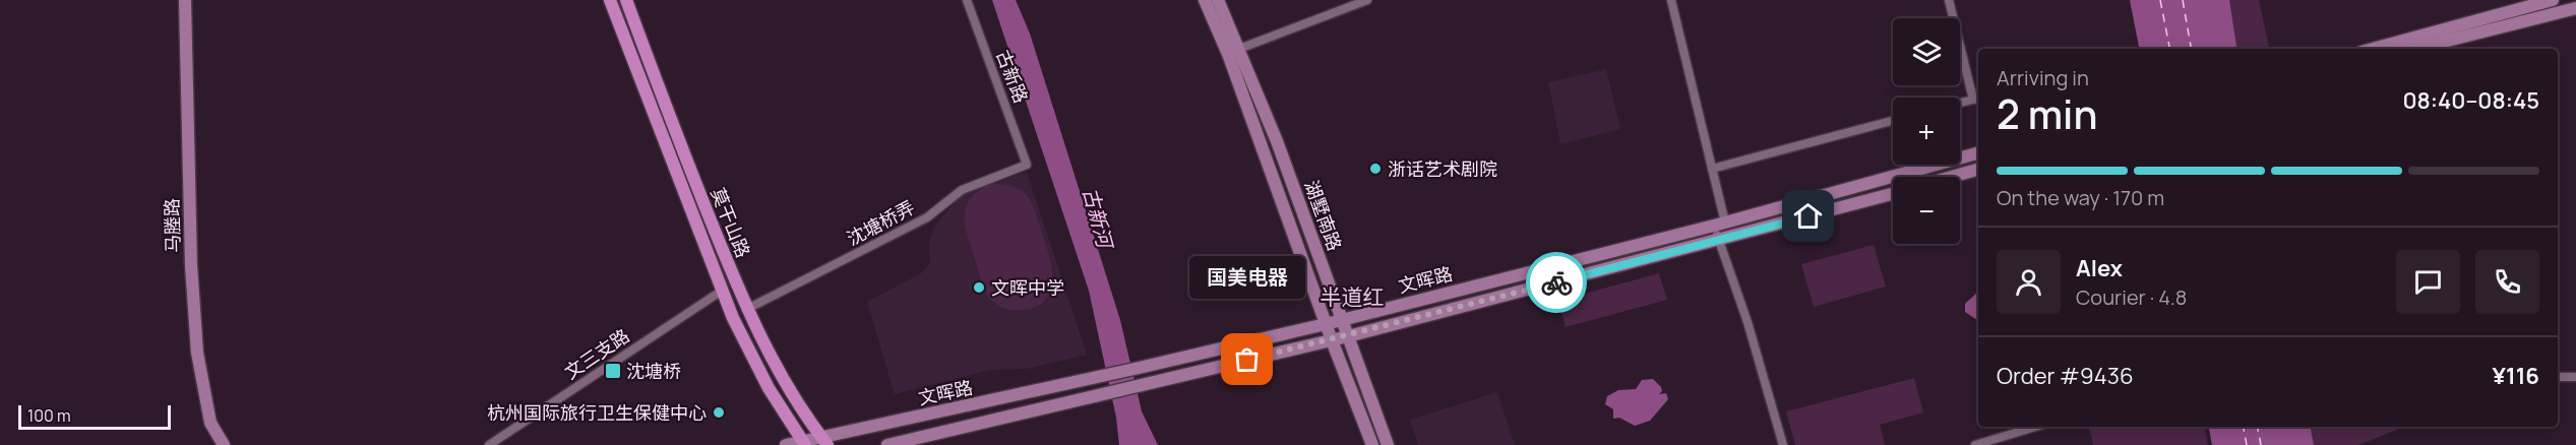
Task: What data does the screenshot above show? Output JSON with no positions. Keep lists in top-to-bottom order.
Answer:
{
  "streets": {
    "main road": [
      "湖墅南路",
      "莫干山路",
      "马塍路",
      "文晖路"
    ],
    "street": ["古新路", "沈塘桥弄", "文三支路"]
  },
  "crossings": [
    ["古新路", "沈塘桥弄"],
    ["湖墅南路", "文晖路"],
    ["莫干山路", "沈塘桥弄"],
    ["莫干山路", "文晖路"],
    ["莫干山路", "文三支路"]
  ],
  "districts": ["半道红"],
  "water": ["古新河"],
  "places": {
    "other": [
      "浙话艺术剧院",
      "文晖中学",
      "国美电器",
      "杭州国际旅行卫生保健中心"
    ],
    "transit": ["沈塘桥"]
  },
  "scale_bar": "100 m",
  "page": {
    "map_buttons": ["+", "−"],
    "heading": ["2 min", "Arriving in", "08:40–08:45"],
    "panel": [
      "Alex",
      "Courier · 4.8",
      "Order #9436",
      "¥116"
    ],
    "bar": "On the way · 170 m",
    "bubble": "国美电器",
    "scale": "100 m"
  }
}
